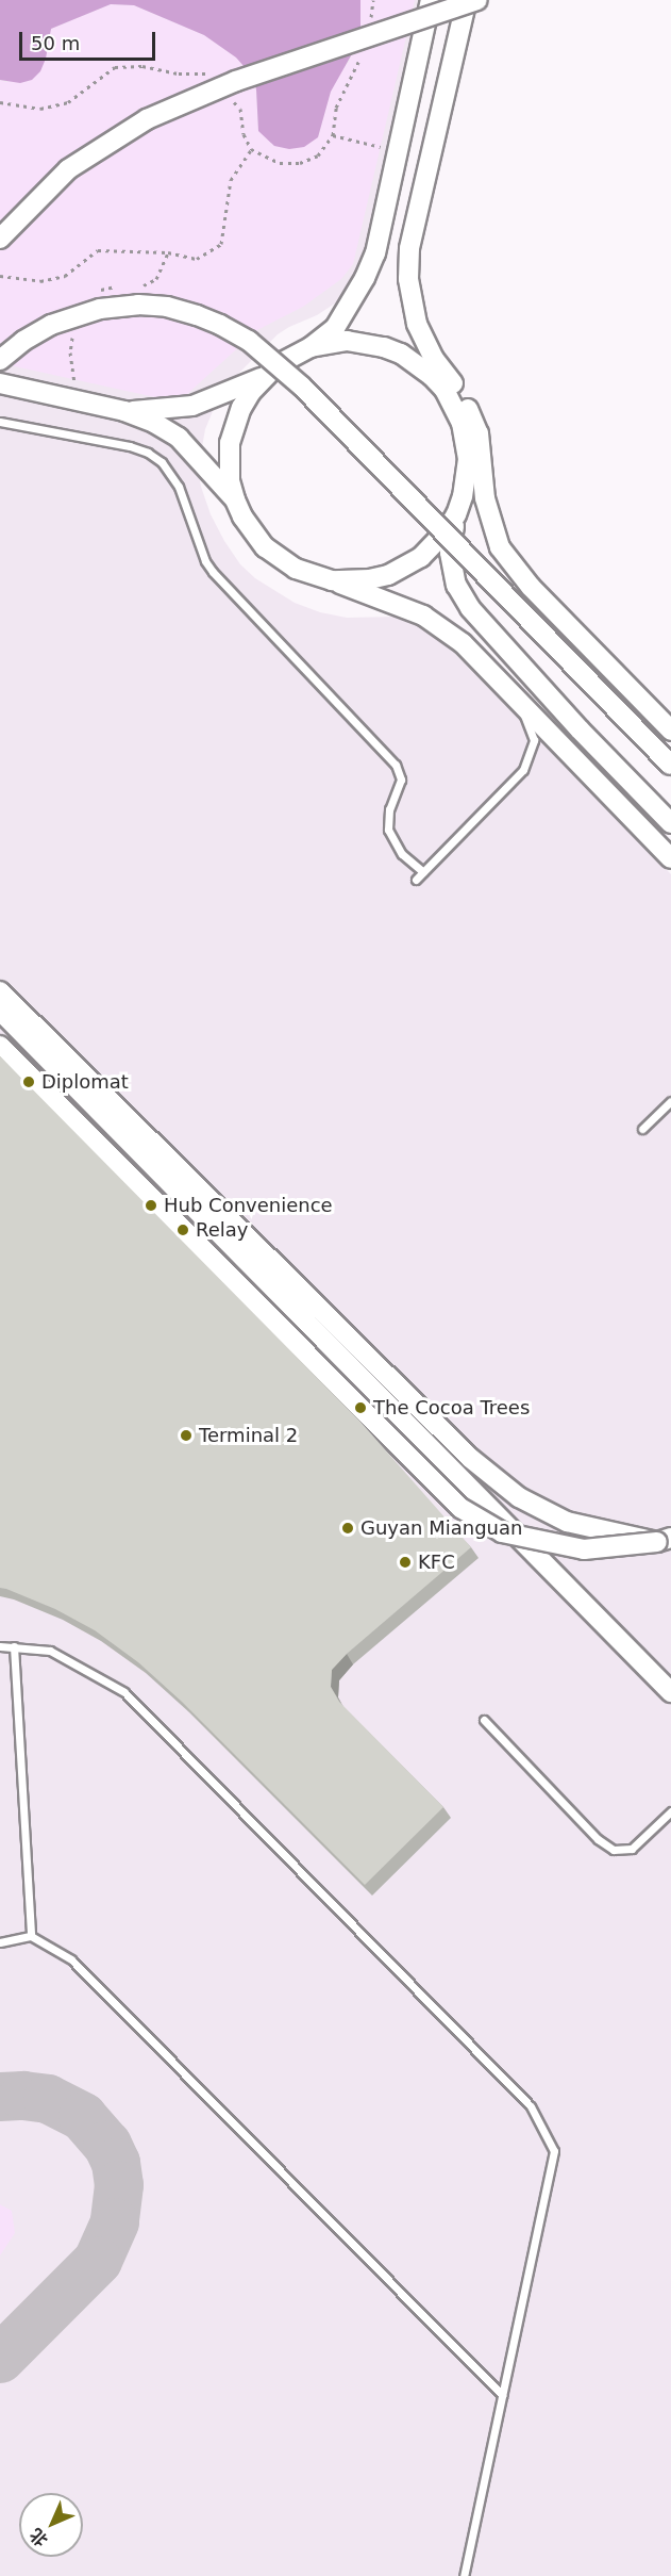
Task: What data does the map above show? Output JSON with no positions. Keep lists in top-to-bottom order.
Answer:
{
  "places": [
    "Diplomat",
    "Hub Convenience",
    "Relay",
    "The Cocoa Trees",
    "Terminal 2",
    "Guyan Mianguan",
    "KFC"
  ],
  "scale_bar": "50 m",
  "north": "bottom left"
}
